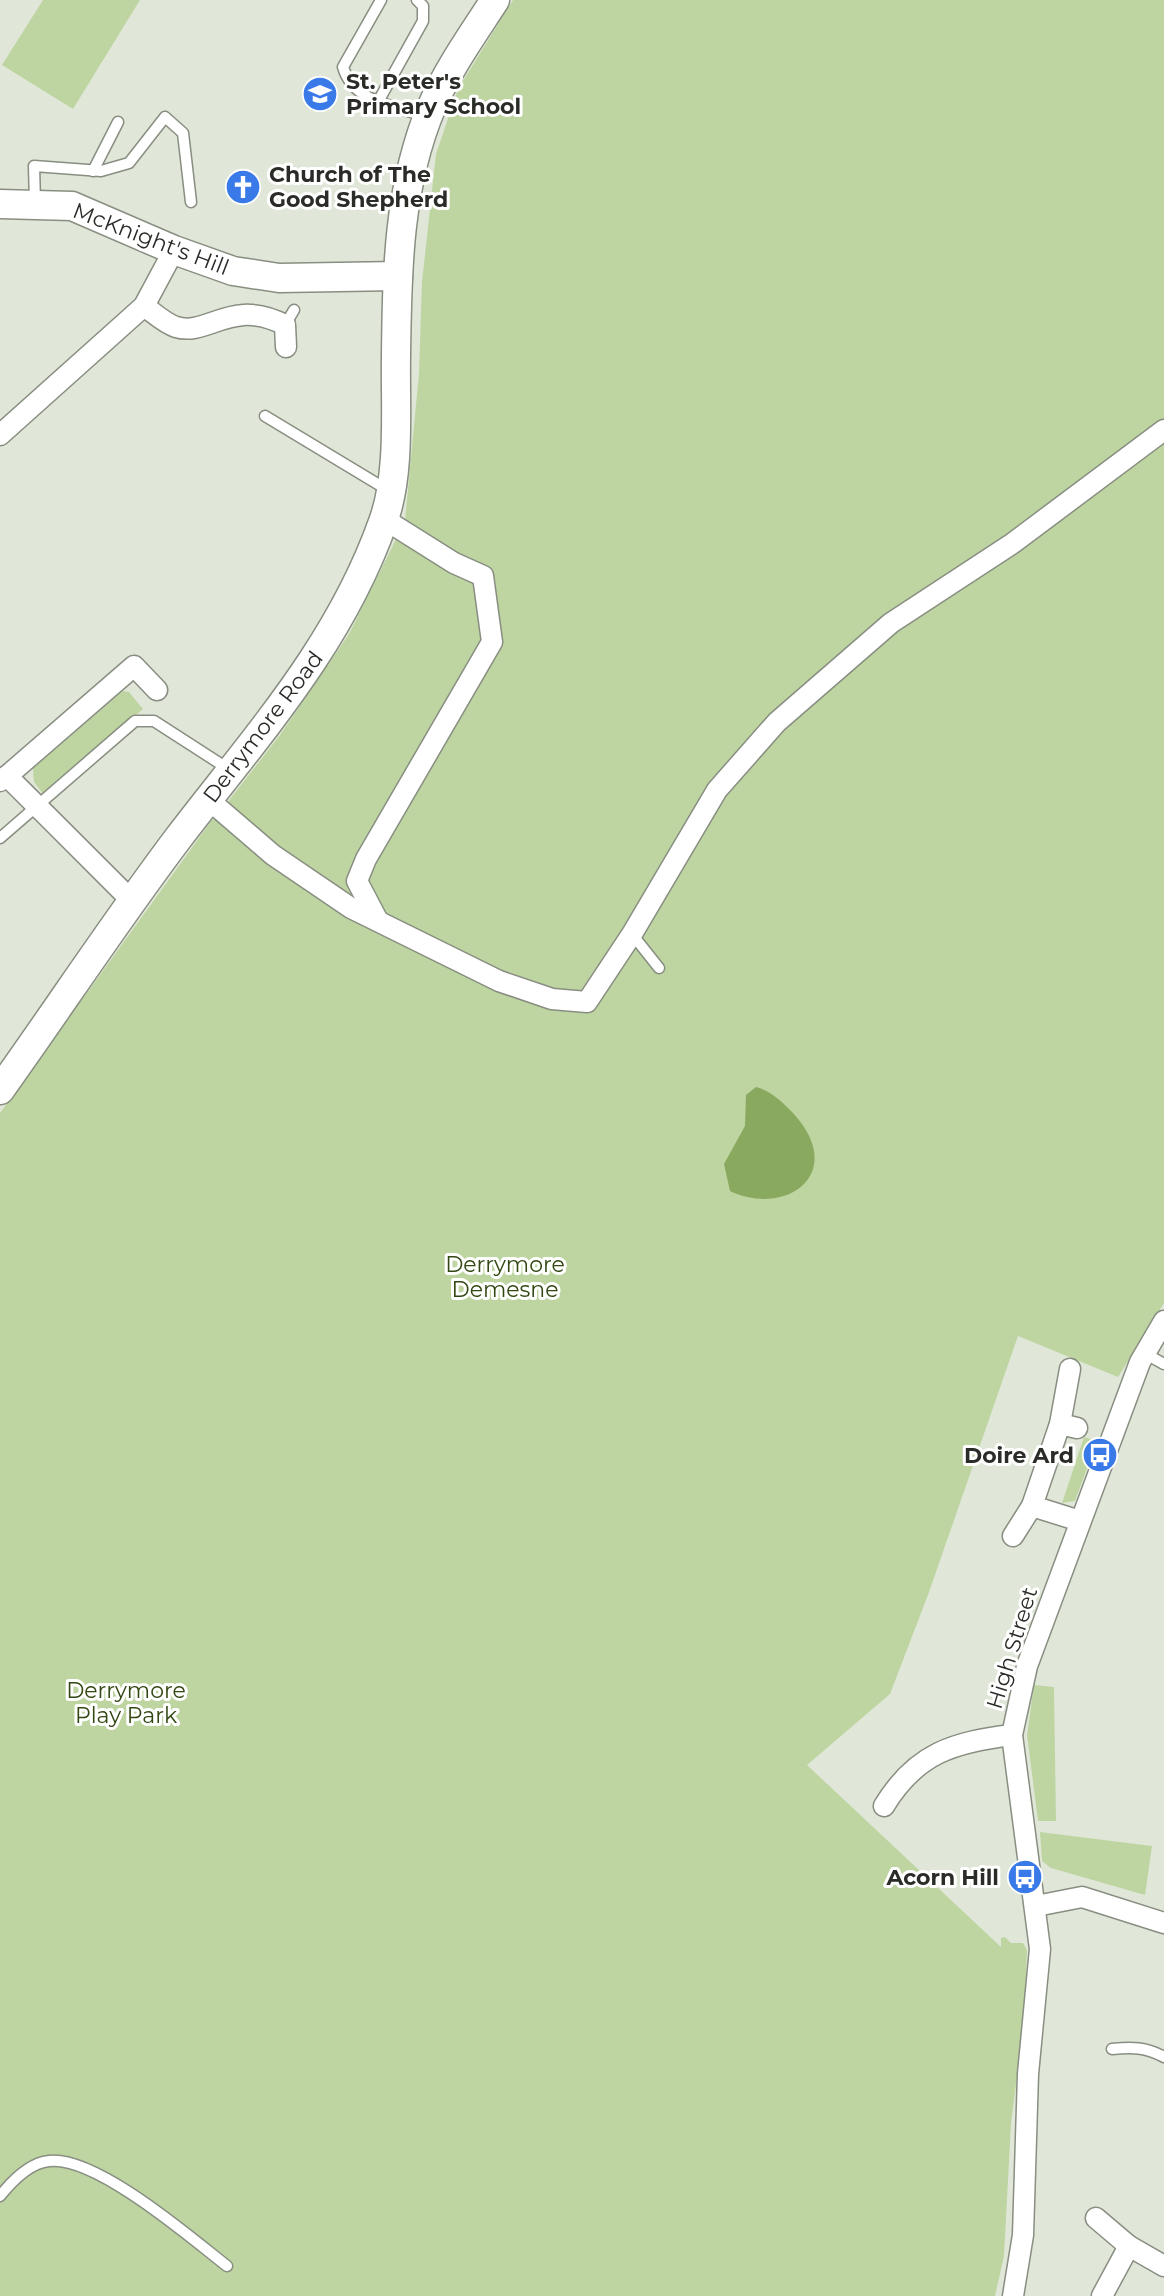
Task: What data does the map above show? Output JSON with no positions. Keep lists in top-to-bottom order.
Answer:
{
  "streets": {
    "main road": ["McKnight's Hill", "Derrymore Road"],
    "street": ["High Street"]
  },
  "crossings": [
    ["McKnight's Hill", "Derrymore Road"]
  ],
  "parks": ["Derrymore Demesne", "Derrymore Play Park"],
  "places": {
    "school or university": ["St. Peter's Primary School"],
    "church": ["Church of The Good Shepherd"],
    "bus stop": ["Doire Ard", "Acorn Hill"]
  }
}
